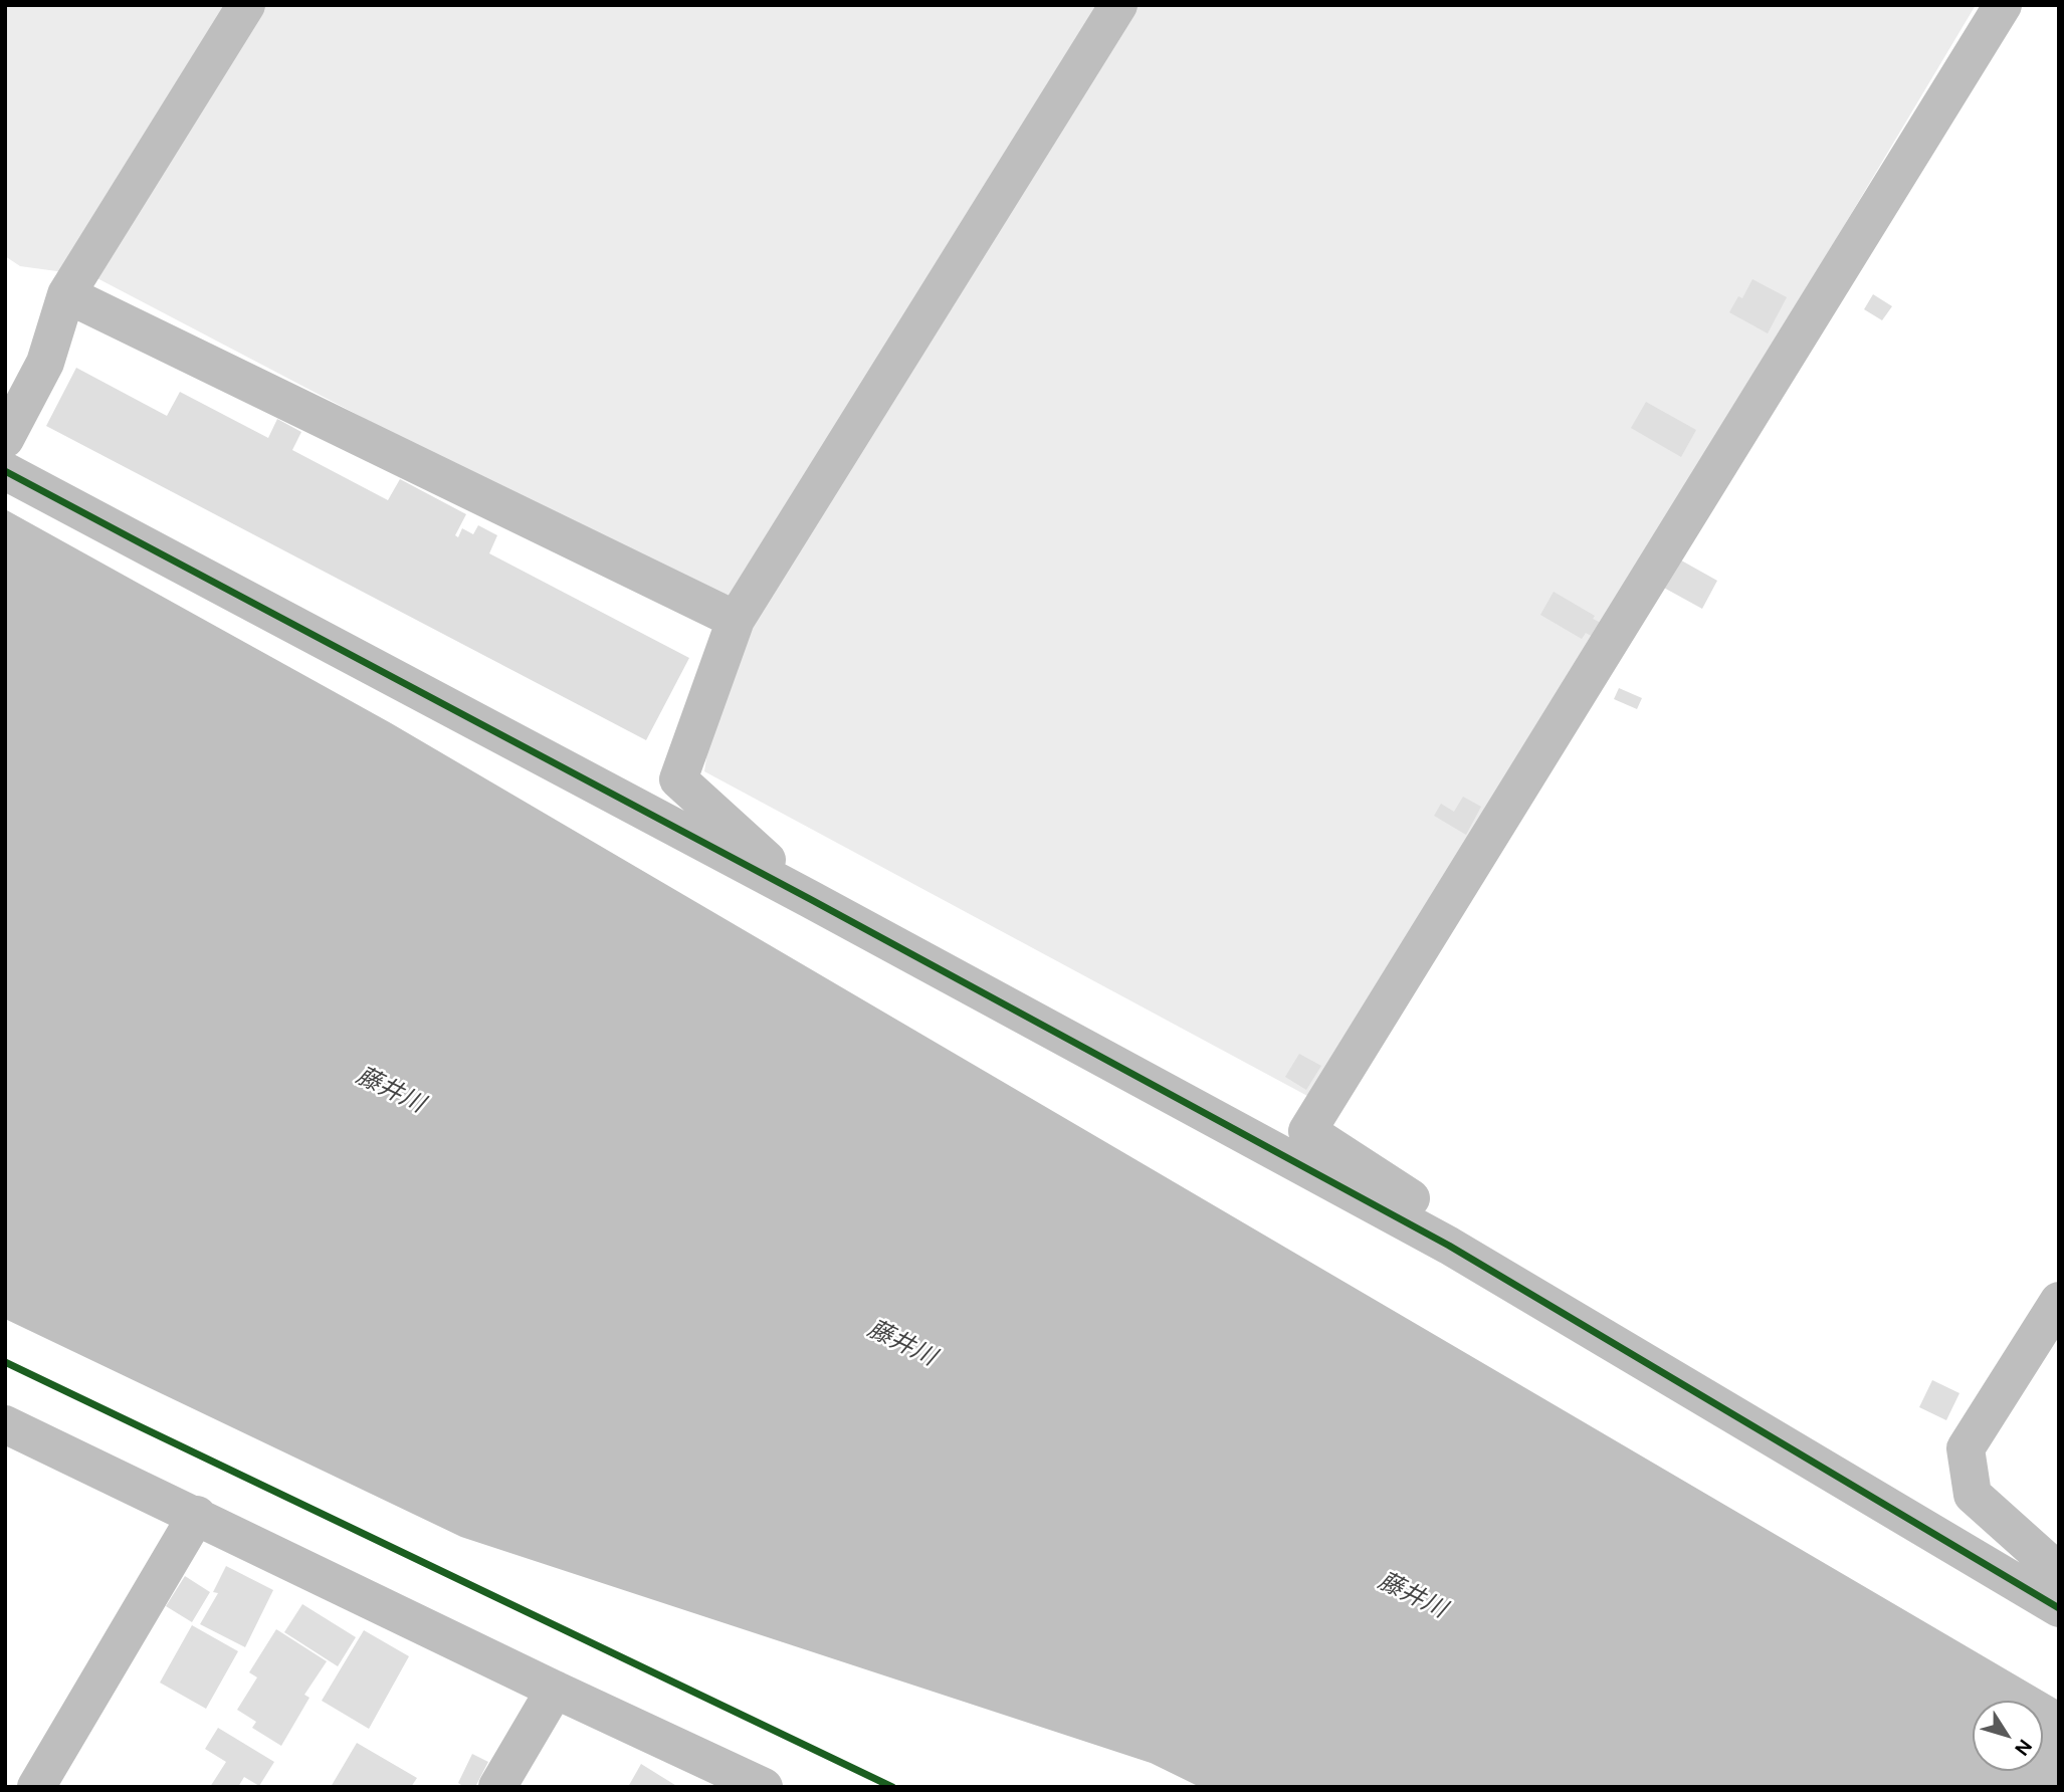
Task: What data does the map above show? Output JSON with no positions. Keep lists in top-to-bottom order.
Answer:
{
  "water": ["藤井川"],
  "north": "bottom right"
}
